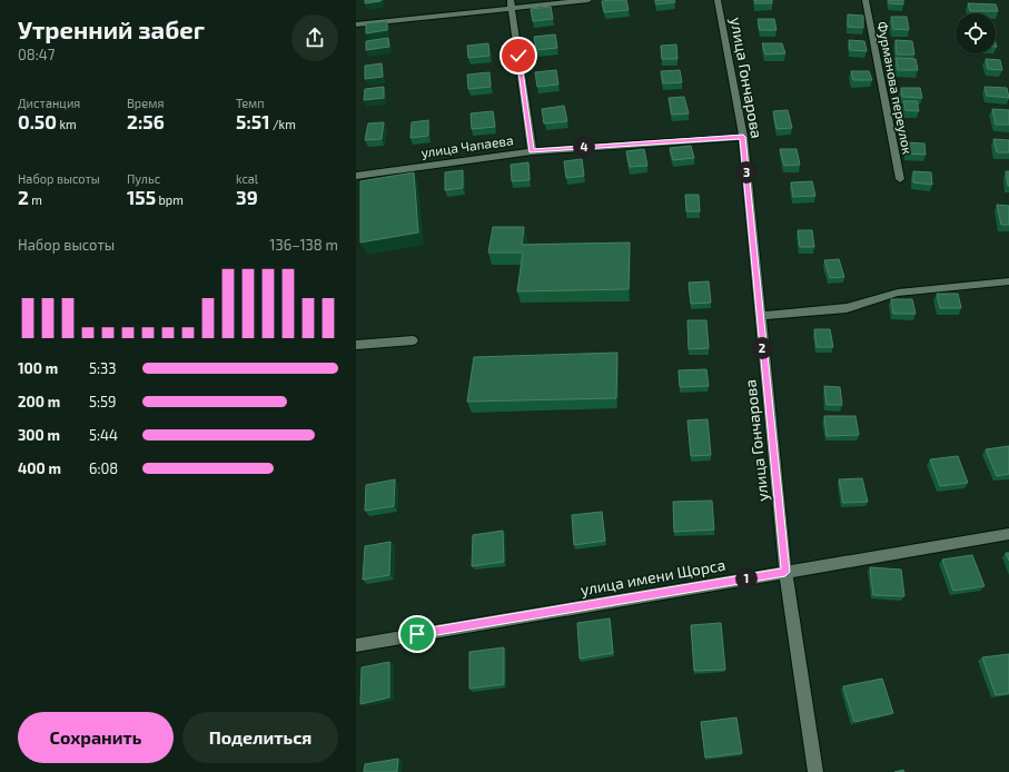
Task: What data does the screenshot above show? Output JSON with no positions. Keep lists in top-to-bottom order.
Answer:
{
  "streets": {
    "street": [
      "улица Гончарова",
      "Фурманова переулок",
      "улица Чапаева",
      "улица имени Щорса"
    ]
  },
  "crossings": [
    ["улица Гончарова", "улица Чапаева"],
    ["улица Гончарова", "улица имени Щорса"]
  ],
  "page": {
    "heading": ["Утренний забег", "08:47"],
    "stats": [
      ["Дистанция", "0.50 km"],
      ["Время", "2:56"],
      ["Темп", "5:51 /km"],
      ["Набор высоты", "2 m"],
      ["Пульс", "155 bpm"],
      ["kcal", "39"]
    ],
    "pins": [
      "4",
      "3",
      "2",
      "1"
    ],
    "chart": ["Набор высоты", "136–138 m"],
    "list": [
      {
        "name": "100 m",
        "note": "5:33"
      },
      {
        "name": "200 m",
        "note": "5:59"
      },
      {
        "name": "300 m",
        "note": "5:44"
      },
      {
        "name": "400 m",
        "note": "6:08"
      }
    ],
    "buttons": ["Сохранить", "Поделиться"]
  }
}
